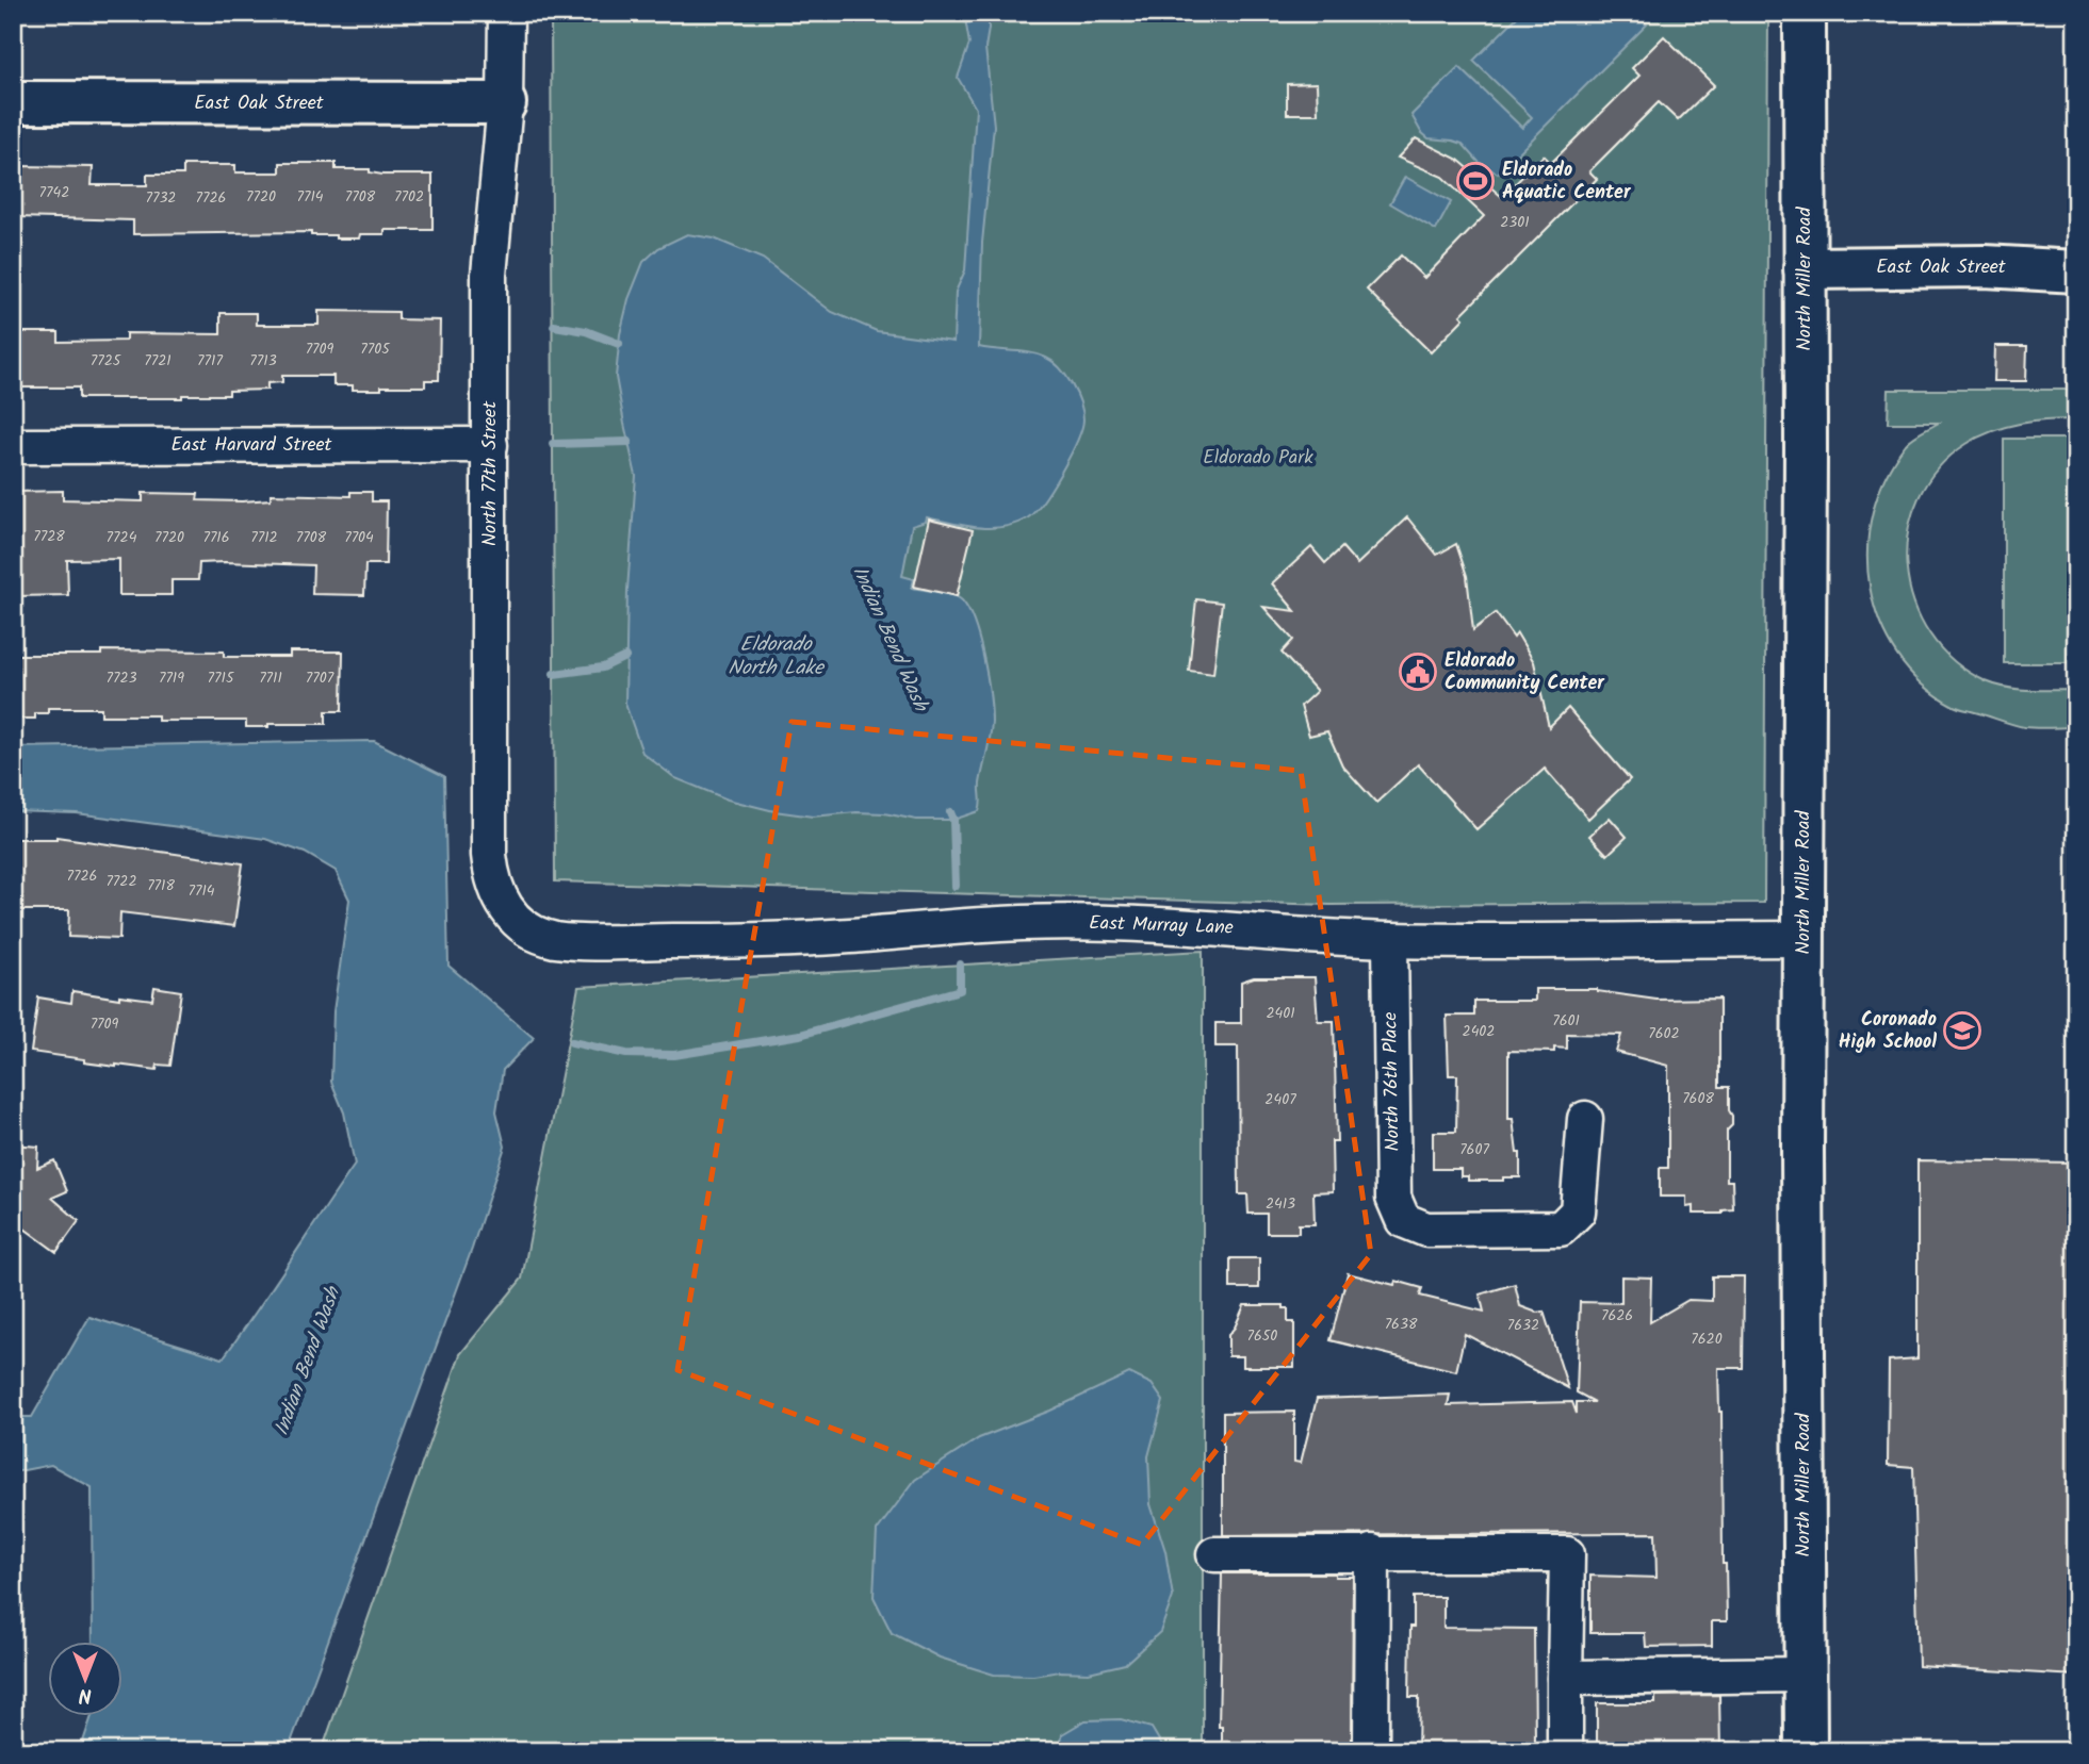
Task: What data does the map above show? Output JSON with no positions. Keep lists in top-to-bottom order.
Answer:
{
  "streets": {
    "street": [
      "East Oak Street",
      "North Miller Road",
      "East Harvard Street",
      "North 77th Street",
      "East Murray Lane",
      "North 76th Place"
    ]
  },
  "crossings": [
    ["East Oak Street", "North Miller Road"],
    ["East Oak Street", "North 77th Street"],
    ["North Miller Road", "East Murray Lane"],
    ["East Harvard Street", "North 77th Street"],
    ["North 77th Street", "East Murray Lane"],
    ["East Murray Lane", "North 76th Place"]
  ],
  "water": ["Indian Bend Wash", "Eldorado North Lake"],
  "parks": ["Eldorado Park"],
  "places": {
    "sports": ["Eldorado Aquatic Center"],
    "public building": ["Eldorado Community Center"],
    "school or university": ["Coronado High School"]
  },
  "house_numbers": [
    "7742",
    "7720",
    "7714",
    "7708",
    "7702",
    "7732",
    "7726",
    "2301",
    "7709",
    "7705",
    "7725",
    "7721",
    "7717",
    "7713",
    "7728",
    "7724",
    "7720",
    "7716",
    "7712",
    "7708",
    "7704",
    "7723",
    "7719",
    "7715",
    "7711",
    "7707",
    "7726",
    "7722",
    "7718",
    "7714",
    "2401",
    "7601",
    "7709",
    "2402",
    "7602",
    "7608",
    "2407",
    "7607",
    "2413",
    "7626",
    "7638",
    "7632",
    "7650",
    "7620"
  ],
  "north": "bottom"
}
